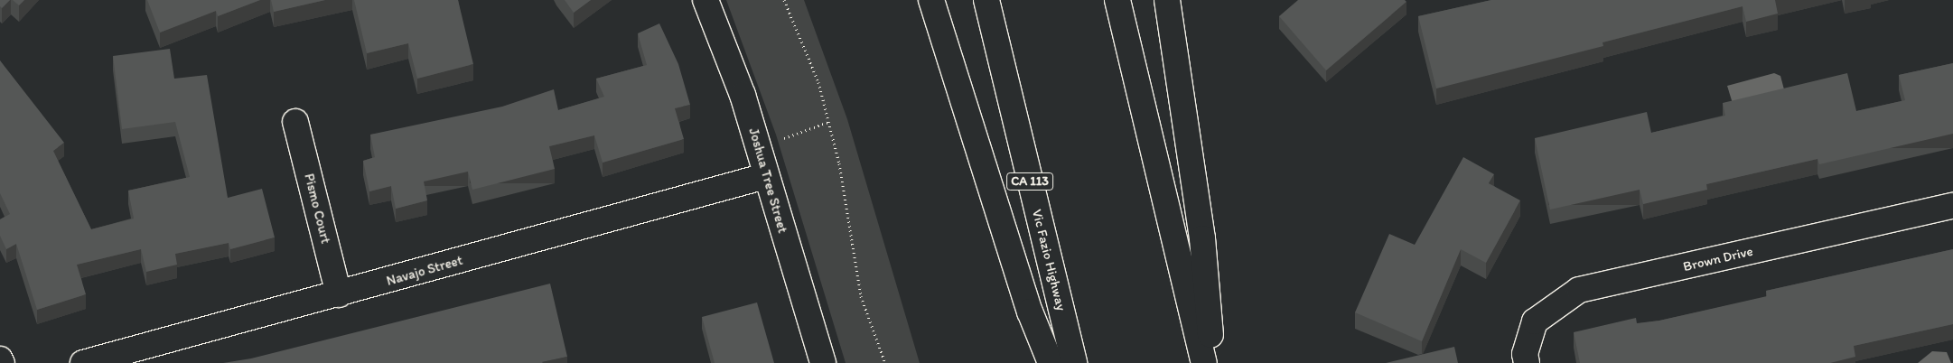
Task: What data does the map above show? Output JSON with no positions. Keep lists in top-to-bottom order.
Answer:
{
  "streets": {
    "main road": [
      "Joshua Tree Street",
      "CA 113",
      "Pismo Court",
      "Brown Drive",
      "Vic Fazio Highway",
      "Navajo Street"
    ]
  },
  "crossings": [
    ["Joshua Tree Street", "Navajo Street"],
    ["Pismo Court", "Navajo Street"]
  ]
}
